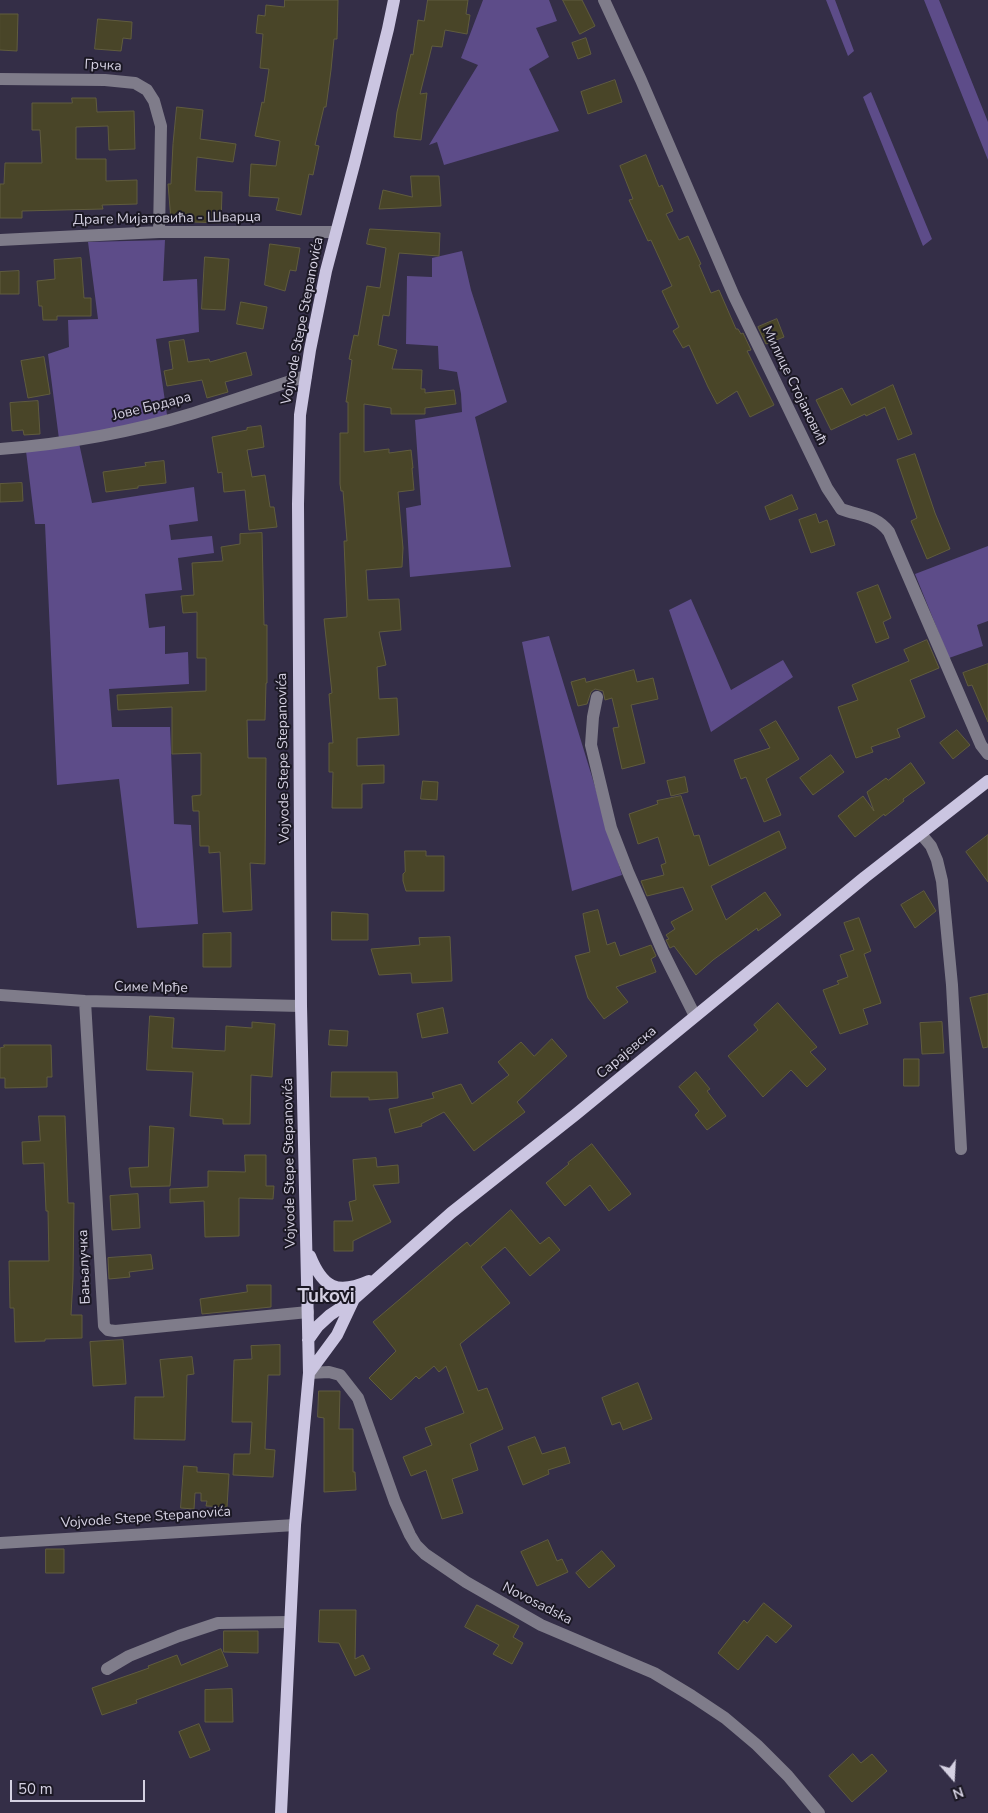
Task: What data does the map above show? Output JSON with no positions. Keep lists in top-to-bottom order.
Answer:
{
  "streets": {
    "main road": ["Vojvode Stepe Stepanovića", "Сарајевска"],
    "street": [
      "Грчка",
      "Драге Мијатовића - Шварца",
      "Милице Стојановић",
      "Јове Брдара",
      "Симе Мрђе",
      "Бањалучка",
      "Novosadska"
    ]
  },
  "crossings": [
    ["Грчка", "Драге Мијатовића - Шварца"],
    ["Драге Мијатовића - Шварца", "Vojvode Stepe Stepanovića"],
    ["Vojvode Stepe Stepanovića", "Јове Брдара"],
    ["Vojvode Stepe Stepanovića", "Симе Мрђе"],
    ["Vojvode Stepe Stepanovića", "Бањалучка"],
    ["Vojvode Stepe Stepanovića", "Novosadska"],
    ["Симе Мрђе", "Бањалучка"]
  ],
  "districts": ["Tukovi"],
  "scale_bar": "50 m",
  "north": "bottom"
}
